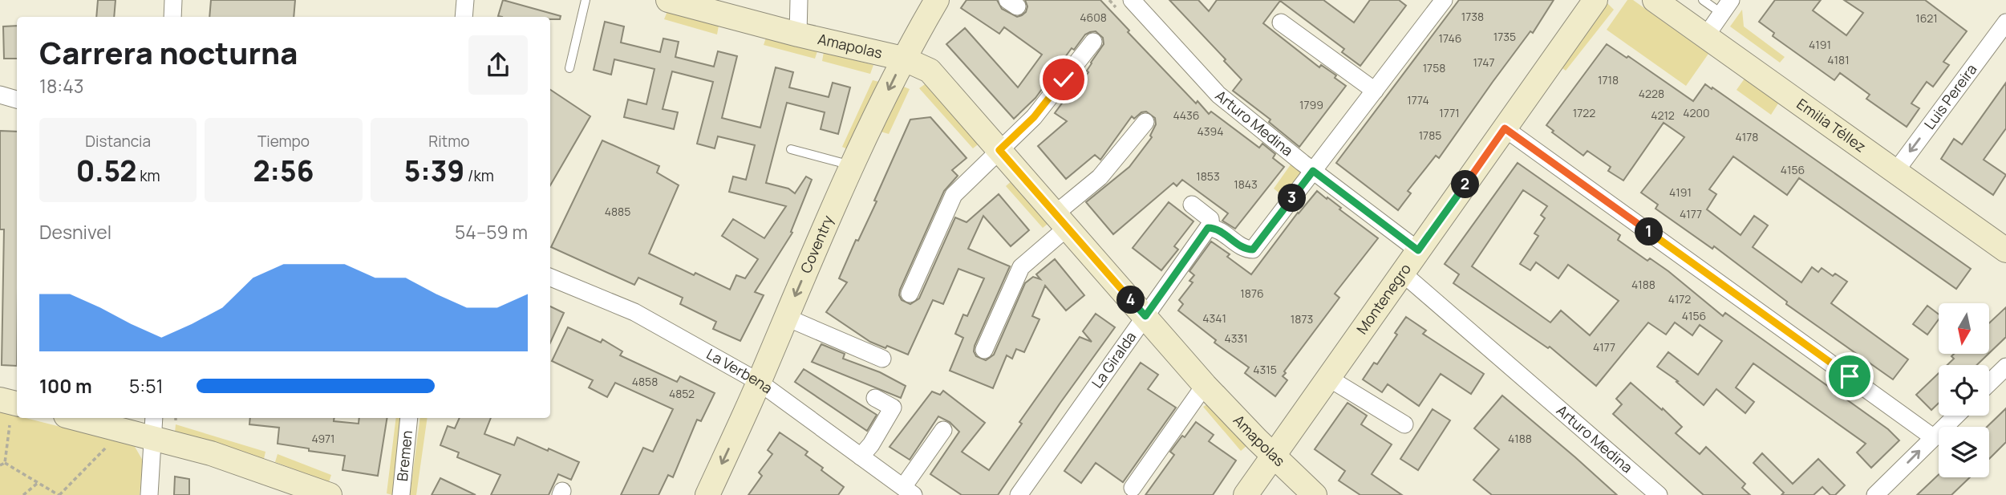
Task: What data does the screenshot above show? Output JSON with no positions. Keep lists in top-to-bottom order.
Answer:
{
  "streets": {
    "street": [
      "Amapolas",
      "Luis Pereira",
      "Arturo Medina",
      "Emilia Téllez",
      "Coventry",
      "Montenegro",
      "La Giralda",
      "La Verbena",
      "Bremen"
    ]
  },
  "crossings": [
    ["Amapolas", "Coventry"],
    ["Amapolas", "Montenegro"],
    ["Amapolas", "La Giralda"],
    ["Luis Pereira", "Emilia Téllez"],
    ["Arturo Medina", "Montenegro"],
    ["Coventry", "La Verbena"]
  ],
  "one_way": ["Luis Pereira"],
  "house_numbers": [
    "1738",
    "4608",
    "1621",
    "1735",
    "1746",
    "4191",
    "4181",
    "1747",
    "1758",
    "1718",
    "4228",
    "1774",
    "1799",
    "1771",
    "1722",
    "4200",
    "4436",
    "4212",
    "4394",
    "1785",
    "4178",
    "4156",
    "1853",
    "1843",
    "4191",
    "4885",
    "4177",
    "4188",
    "1876",
    "4172",
    "4156",
    "4341",
    "1873",
    "4331",
    "4177",
    "4315",
    "4858",
    "4852",
    "4971",
    "4188"
  ],
  "north": "bottom",
  "page": {
    "heading": ["Carrera nocturna", "18:43"],
    "stats": [
      ["Distancia", "0.52 km"],
      ["Tiempo", "2:56"],
      ["Ritmo", "5:39 /km"]
    ],
    "pins": [
      "2",
      "3",
      "1",
      "4"
    ],
    "chart": ["Desnivel", "54–59 m"],
    "list": [
      {
        "name": "100 m",
        "note": "5:51"
      }
    ]
  }
}
